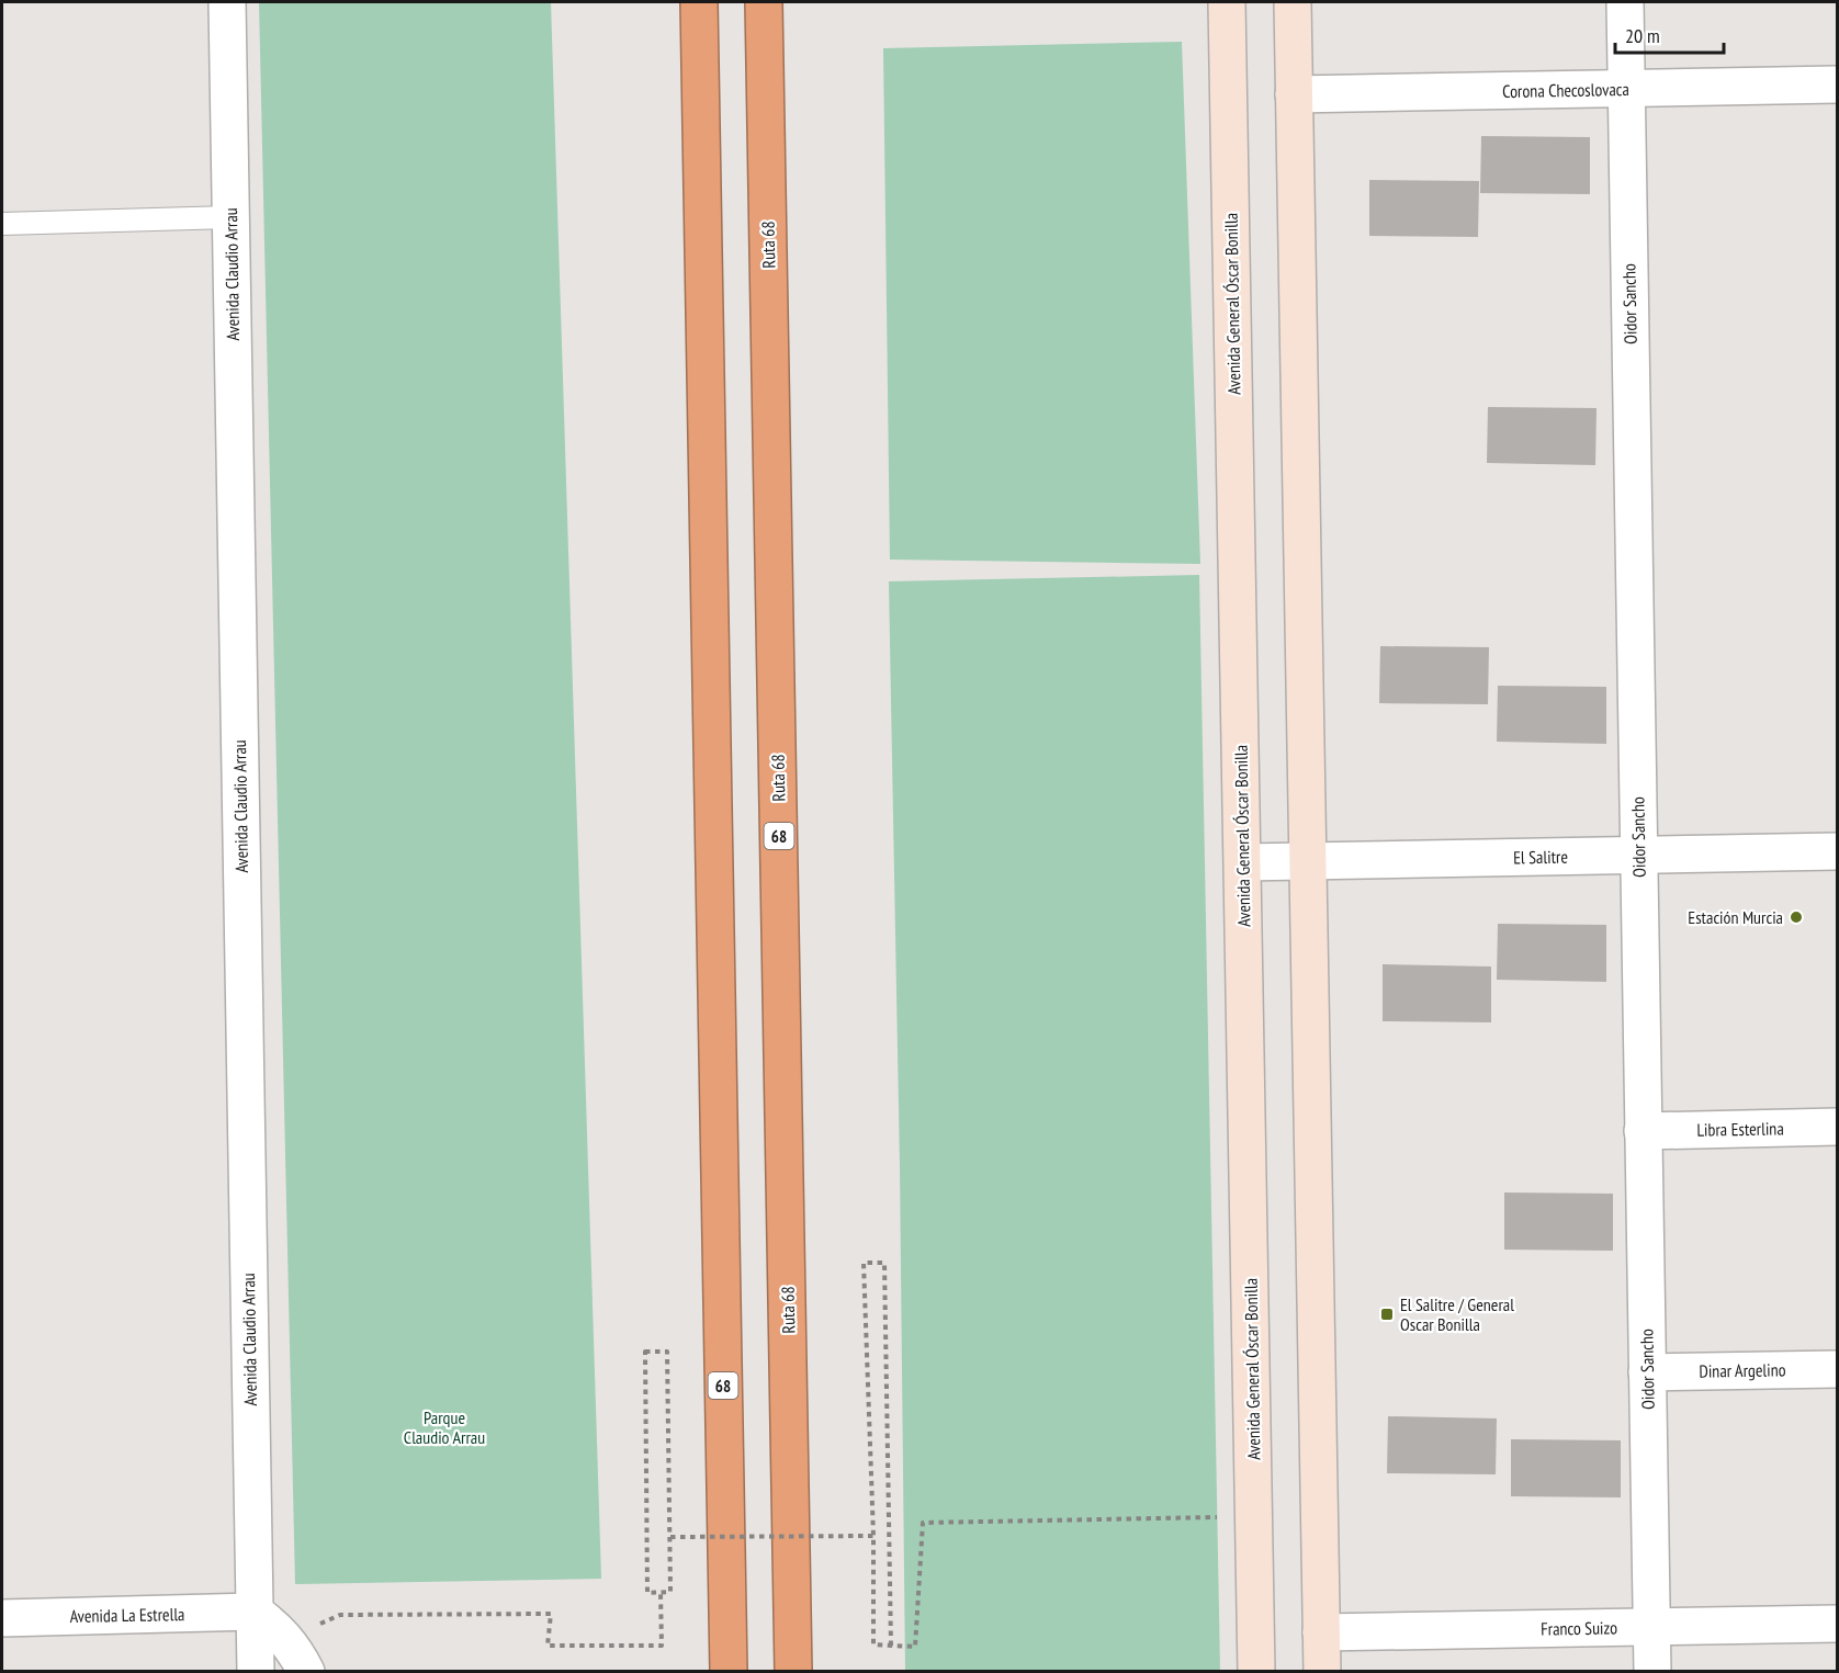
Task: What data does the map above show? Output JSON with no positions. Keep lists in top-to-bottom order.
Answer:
{
  "streets": {
    "highway": ["Ruta 68", "68"],
    "main road": ["Avenida General Óscar Bonilla"],
    "street": [
      "Corona Checoslovaca",
      "Avenida Claudio Arrau",
      "Oidor Sancho",
      "El Salitre",
      "Libra Esterlina",
      "Dinar Argelino",
      "Avenida La Estrella",
      "Franco Suizo"
    ]
  },
  "crossings": [
    ["Corona Checoslovaca", "Oidor Sancho"],
    ["Avenida Claudio Arrau", "Avenida La Estrella"],
    ["Avenida General Óscar Bonilla", "El Salitre"],
    ["Oidor Sancho", "El Salitre"],
    ["Oidor Sancho", "Libra Esterlina"],
    ["Oidor Sancho", "Dinar Argelino"],
    ["Oidor Sancho", "Franco Suizo"]
  ],
  "parks": ["Parque Claudio Arrau"],
  "places": {
    "other": ["Estación Murcia"],
    "transit": ["El Salitre / General Oscar Bonilla"]
  },
  "scale_bar": "20 m"
}
